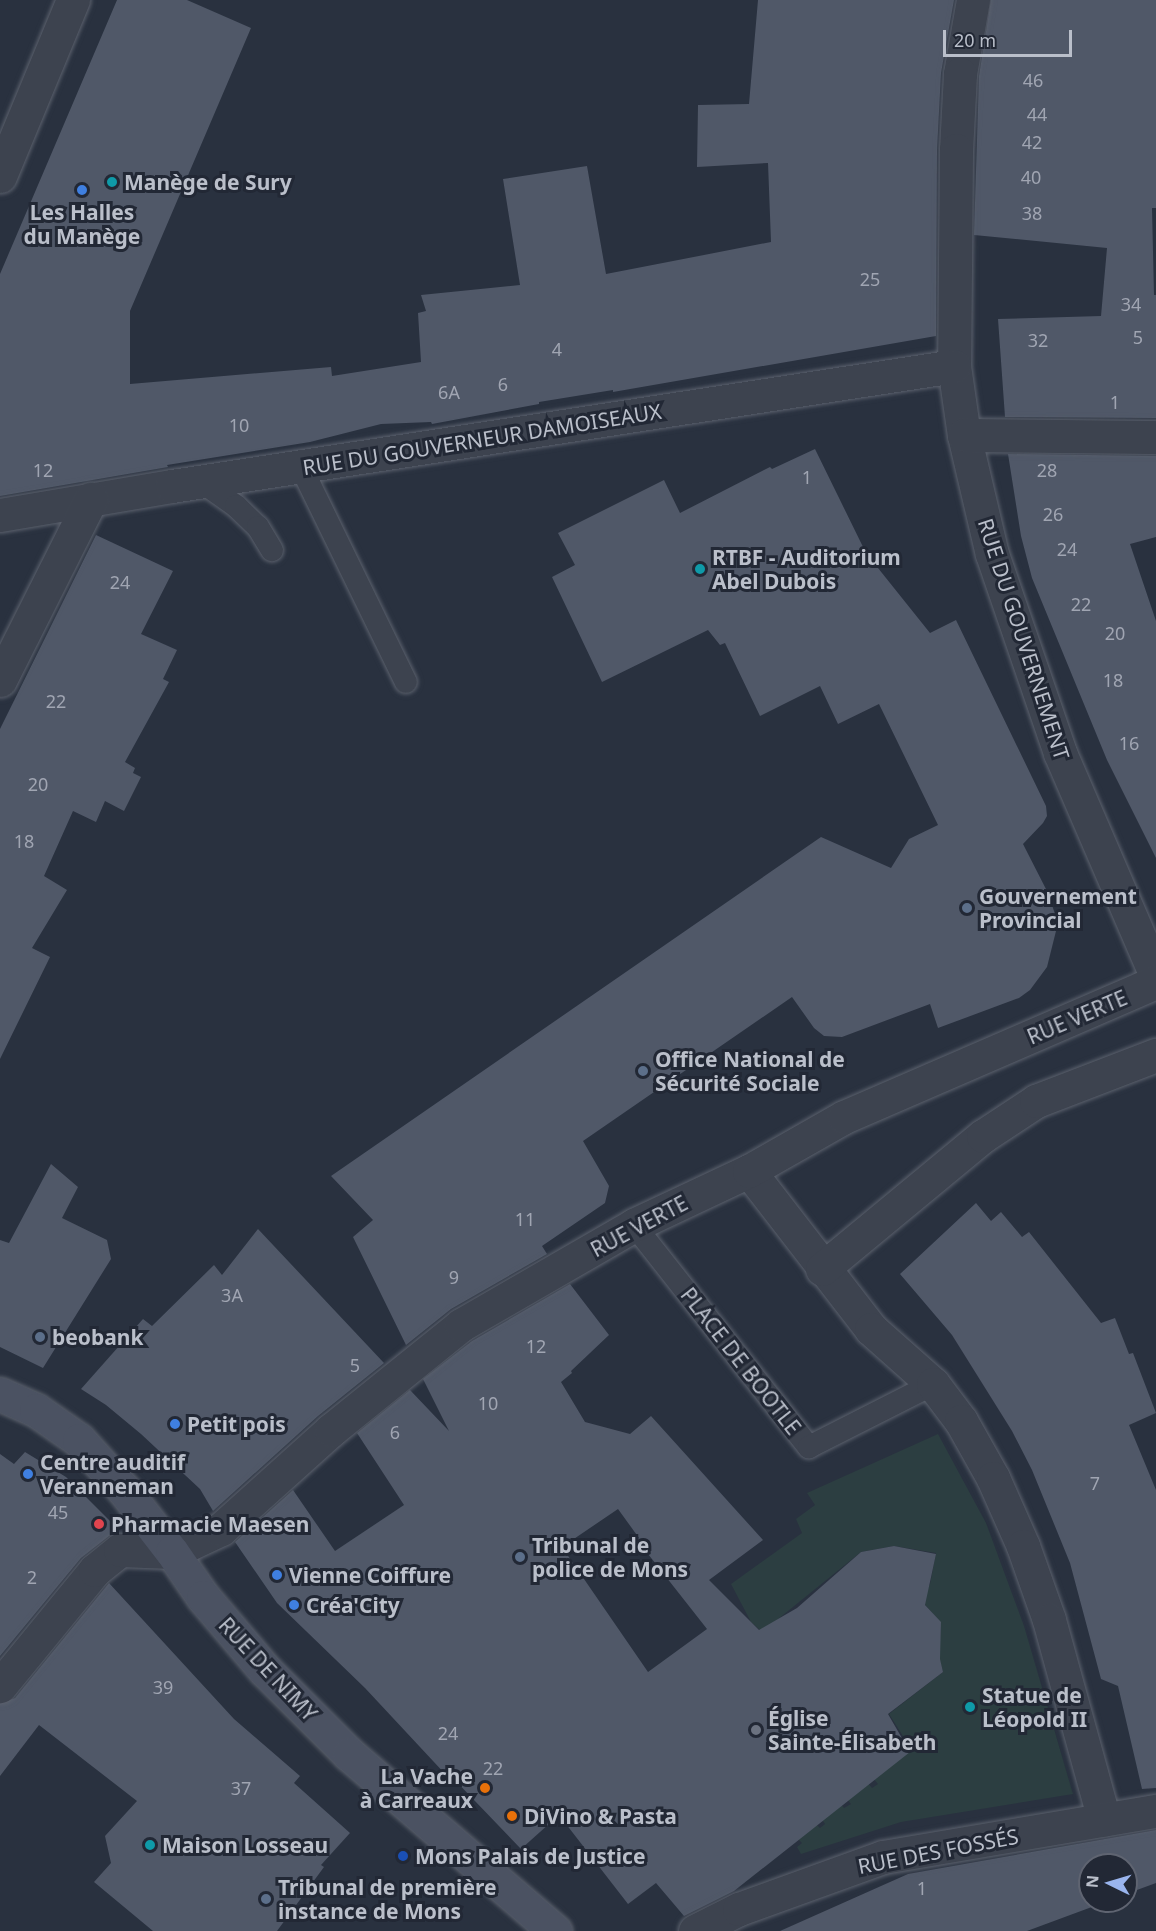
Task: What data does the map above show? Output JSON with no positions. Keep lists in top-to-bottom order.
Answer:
{
  "streets": {
    "street": [
      "RUE DU GOUVERNEUR DAMOISEAUX",
      "RUE DU GOUVERNEMENT",
      "RUE VERTE",
      "RUE DE NIMY",
      "RUE DES FOSSÉS"
    ],
    "lane": ["PLACE DE BOOTLE"]
  },
  "crossings": [
    ["RUE DU GOUVERNEUR DAMOISEAUX", "RUE DU GOUVERNEMENT"],
    ["RUE VERTE", "PLACE DE BOOTLE"],
    ["RUE VERTE", "RUE DE NIMY"]
  ],
  "places": [
    "Manège de Sury",
    "Les Halles du Manège",
    "RTBF - Auditorium Abel Dubois",
    "Gouvernement Provincial",
    "Office National de Sécurité Sociale",
    "beobank",
    "Petit pois",
    "Centre auditif Veranneman",
    "Pharmacie Maesen",
    "Tribunal de police de Mons",
    "Vienne Coiffure",
    "Créa'City",
    "Statue de Léopold II",
    "Église Sainte-Élisabeth",
    "La Vache à Carreaux",
    "DiVino & Pasta",
    "Maison Losseau",
    "Mons Palais de Justice",
    "Tribunal de première instance de Mons"
  ],
  "house_numbers": [
    "46",
    "44",
    "42",
    "40",
    "38",
    "25",
    "34",
    "5",
    "32",
    "4",
    "6",
    "6A",
    "1",
    "10",
    "12",
    "28",
    "1",
    "26",
    "24",
    "24",
    "22",
    "20",
    "18",
    "22",
    "16",
    "20",
    "18",
    "11",
    "9",
    "3A",
    "12",
    "5",
    "10",
    "6",
    "7",
    "45",
    "2",
    "39",
    "24",
    "22",
    "37",
    "1"
  ],
  "scale_bar": "20 m",
  "north": "left"
}
